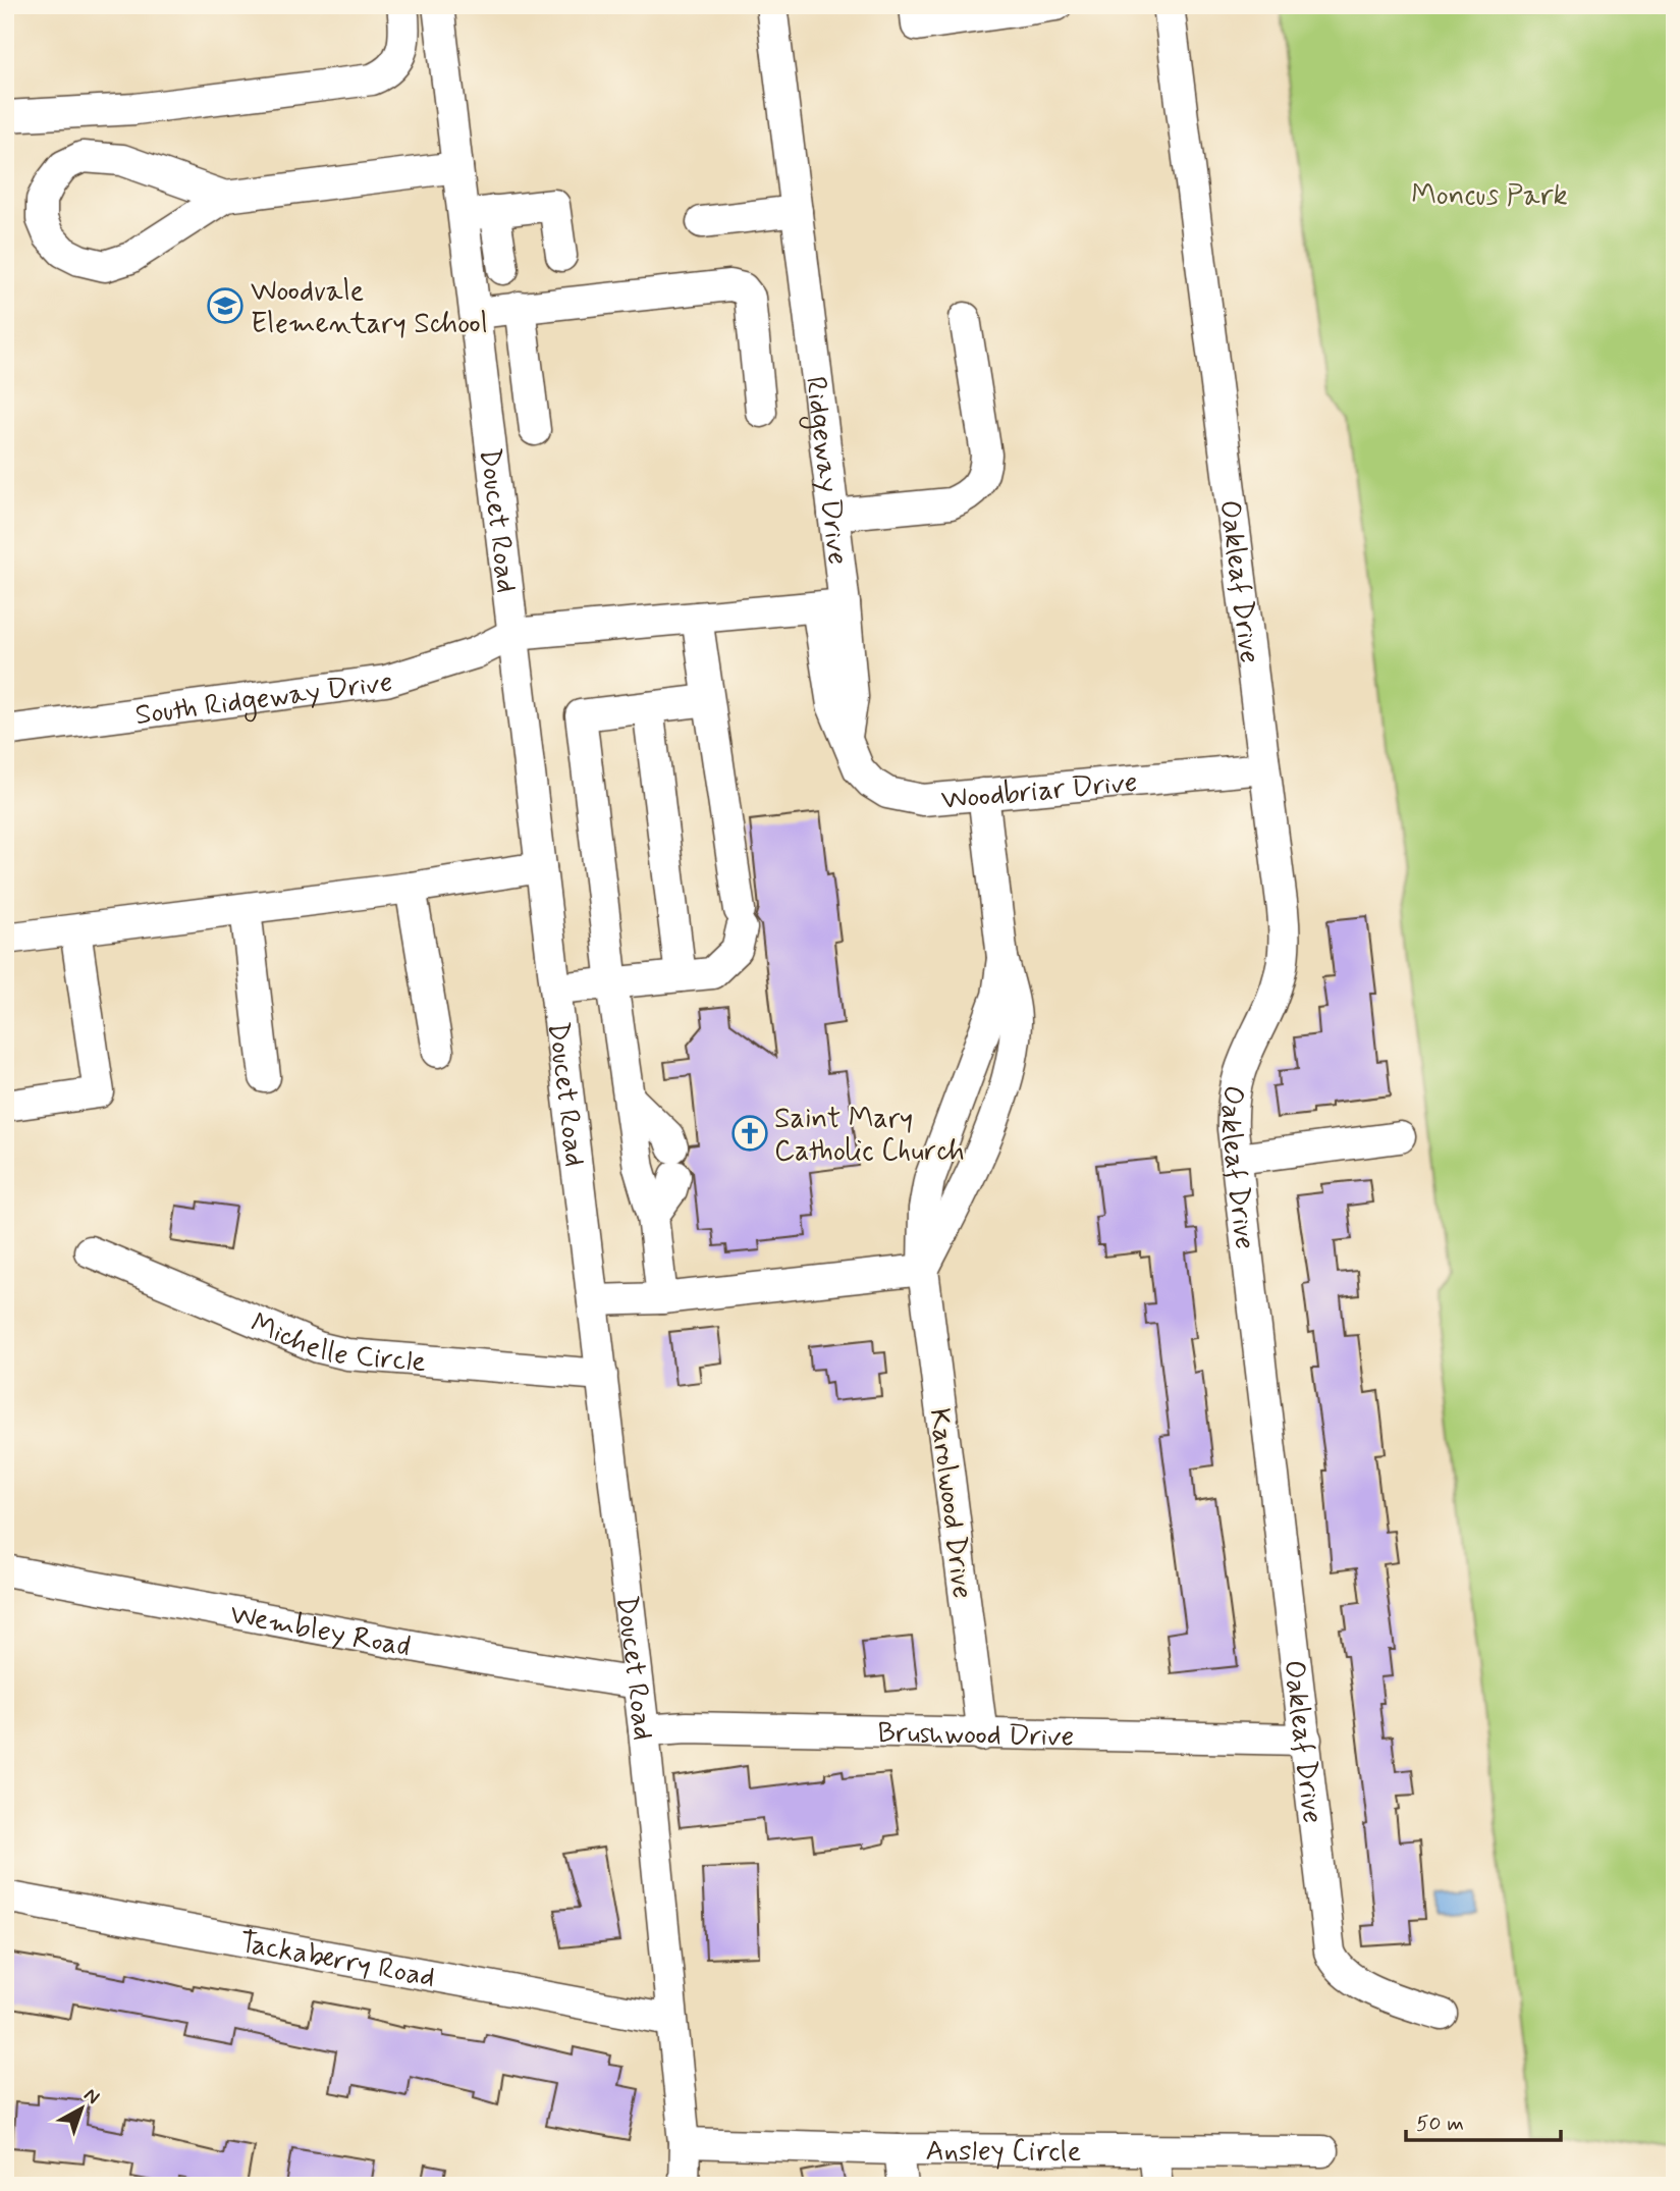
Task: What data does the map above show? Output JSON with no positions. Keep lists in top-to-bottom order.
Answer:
{
  "streets": {
    "street": [
      "Ridgeway Drive",
      "Doucet Road",
      "Oakleaf Drive",
      "South Ridgeway Drive",
      "Woodbriar Drive",
      "Michelle Circle",
      "Karolwood Drive",
      "Wembley Road",
      "Brushwood Drive",
      "Tackaberry Road",
      "Ansley Circle"
    ]
  },
  "crossings": [
    ["Ridgeway Drive", "Doucet Road"],
    ["Ridgeway Drive", "South Ridgeway Drive"],
    ["Ridgeway Drive", "Woodbriar Drive"],
    ["Doucet Road", "South Ridgeway Drive"],
    ["Doucet Road", "Michelle Circle"],
    ["Doucet Road", "Wembley Road"],
    ["Doucet Road", "Brushwood Drive"],
    ["Doucet Road", "Tackaberry Road"],
    ["Doucet Road", "Ansley Circle"],
    ["Oakleaf Drive", "Woodbriar Drive"],
    ["Oakleaf Drive", "Brushwood Drive"],
    ["Woodbriar Drive", "Karolwood Drive"],
    ["Karolwood Drive", "Brushwood Drive"]
  ],
  "parks": ["Moncus Park"],
  "places": {
    "school or university": ["Woodvale Elementary School"],
    "church": ["Saint Mary Catholic Church"]
  },
  "scale_bar": "50 m",
  "north": "top right"
}
